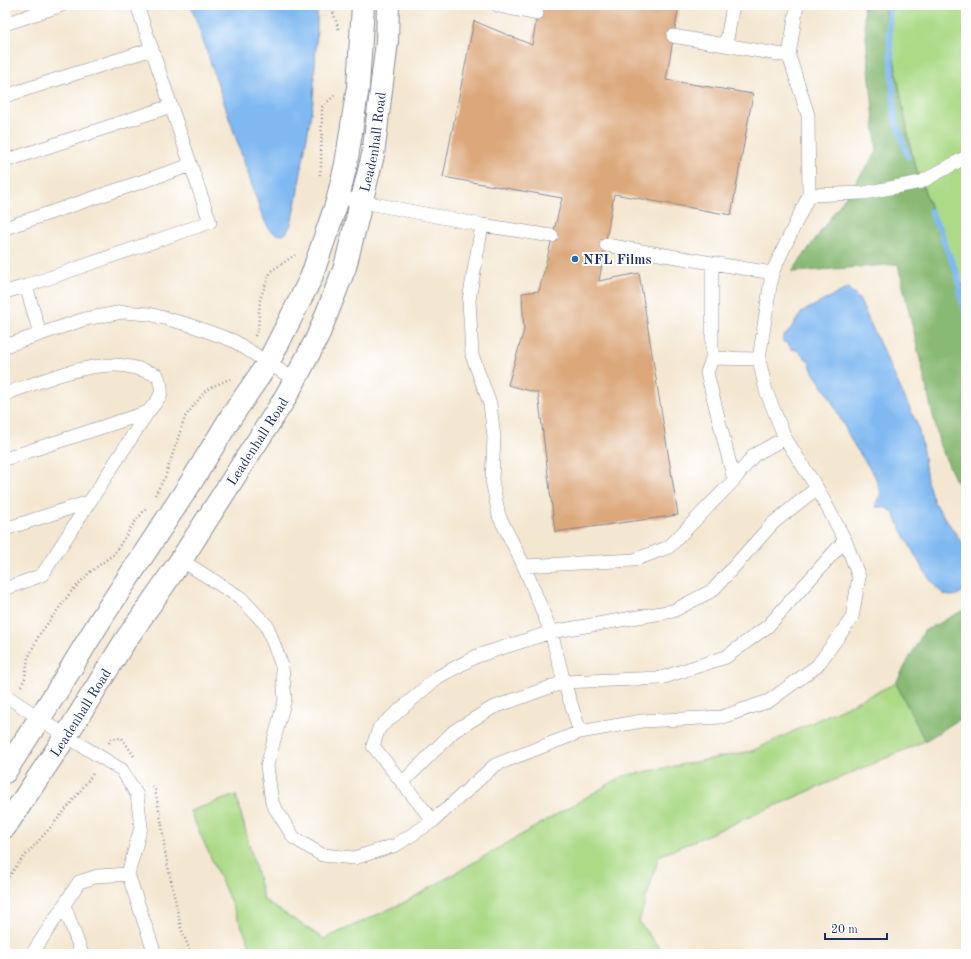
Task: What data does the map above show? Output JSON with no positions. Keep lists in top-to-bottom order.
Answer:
{
  "streets": {
    "street": ["Leadenhall Road"]
  },
  "places": ["NFL Films"],
  "scale_bar": "20 m"
}
